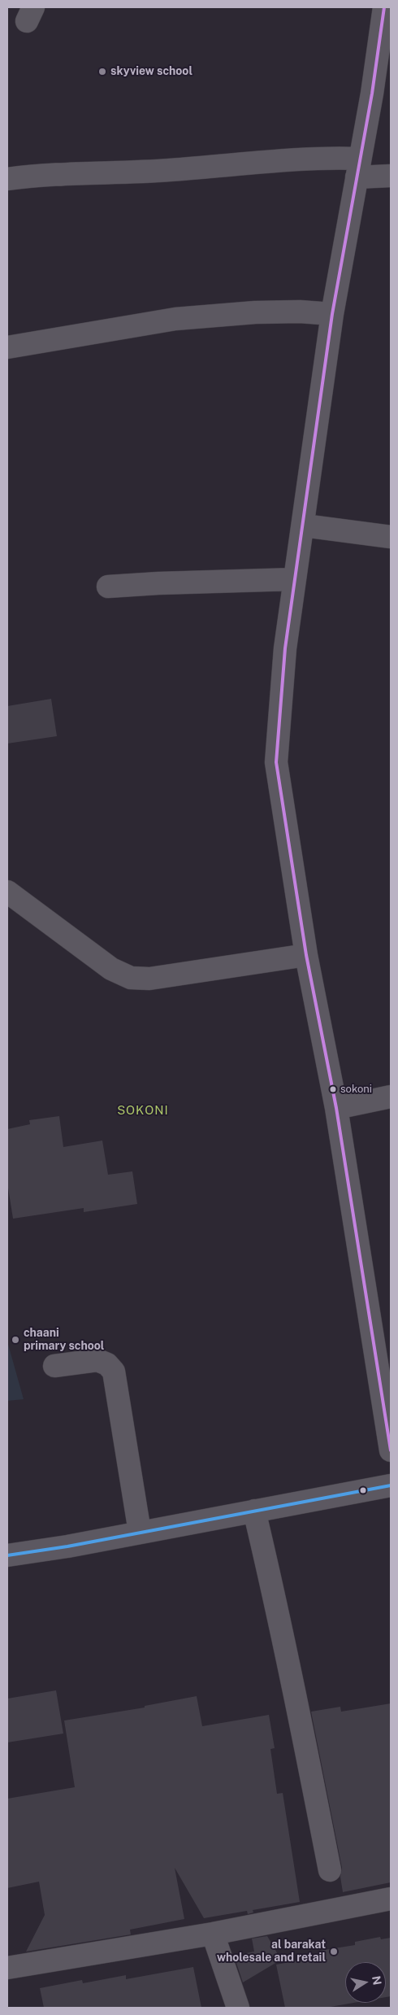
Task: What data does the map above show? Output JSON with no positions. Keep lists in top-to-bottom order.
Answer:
{
  "districts": ["SOKONI"],
  "places": [
    "skyview school",
    "sokoni",
    "chaani primary school",
    "al barakat wholesale and retail"
  ],
  "north": "right"
}
